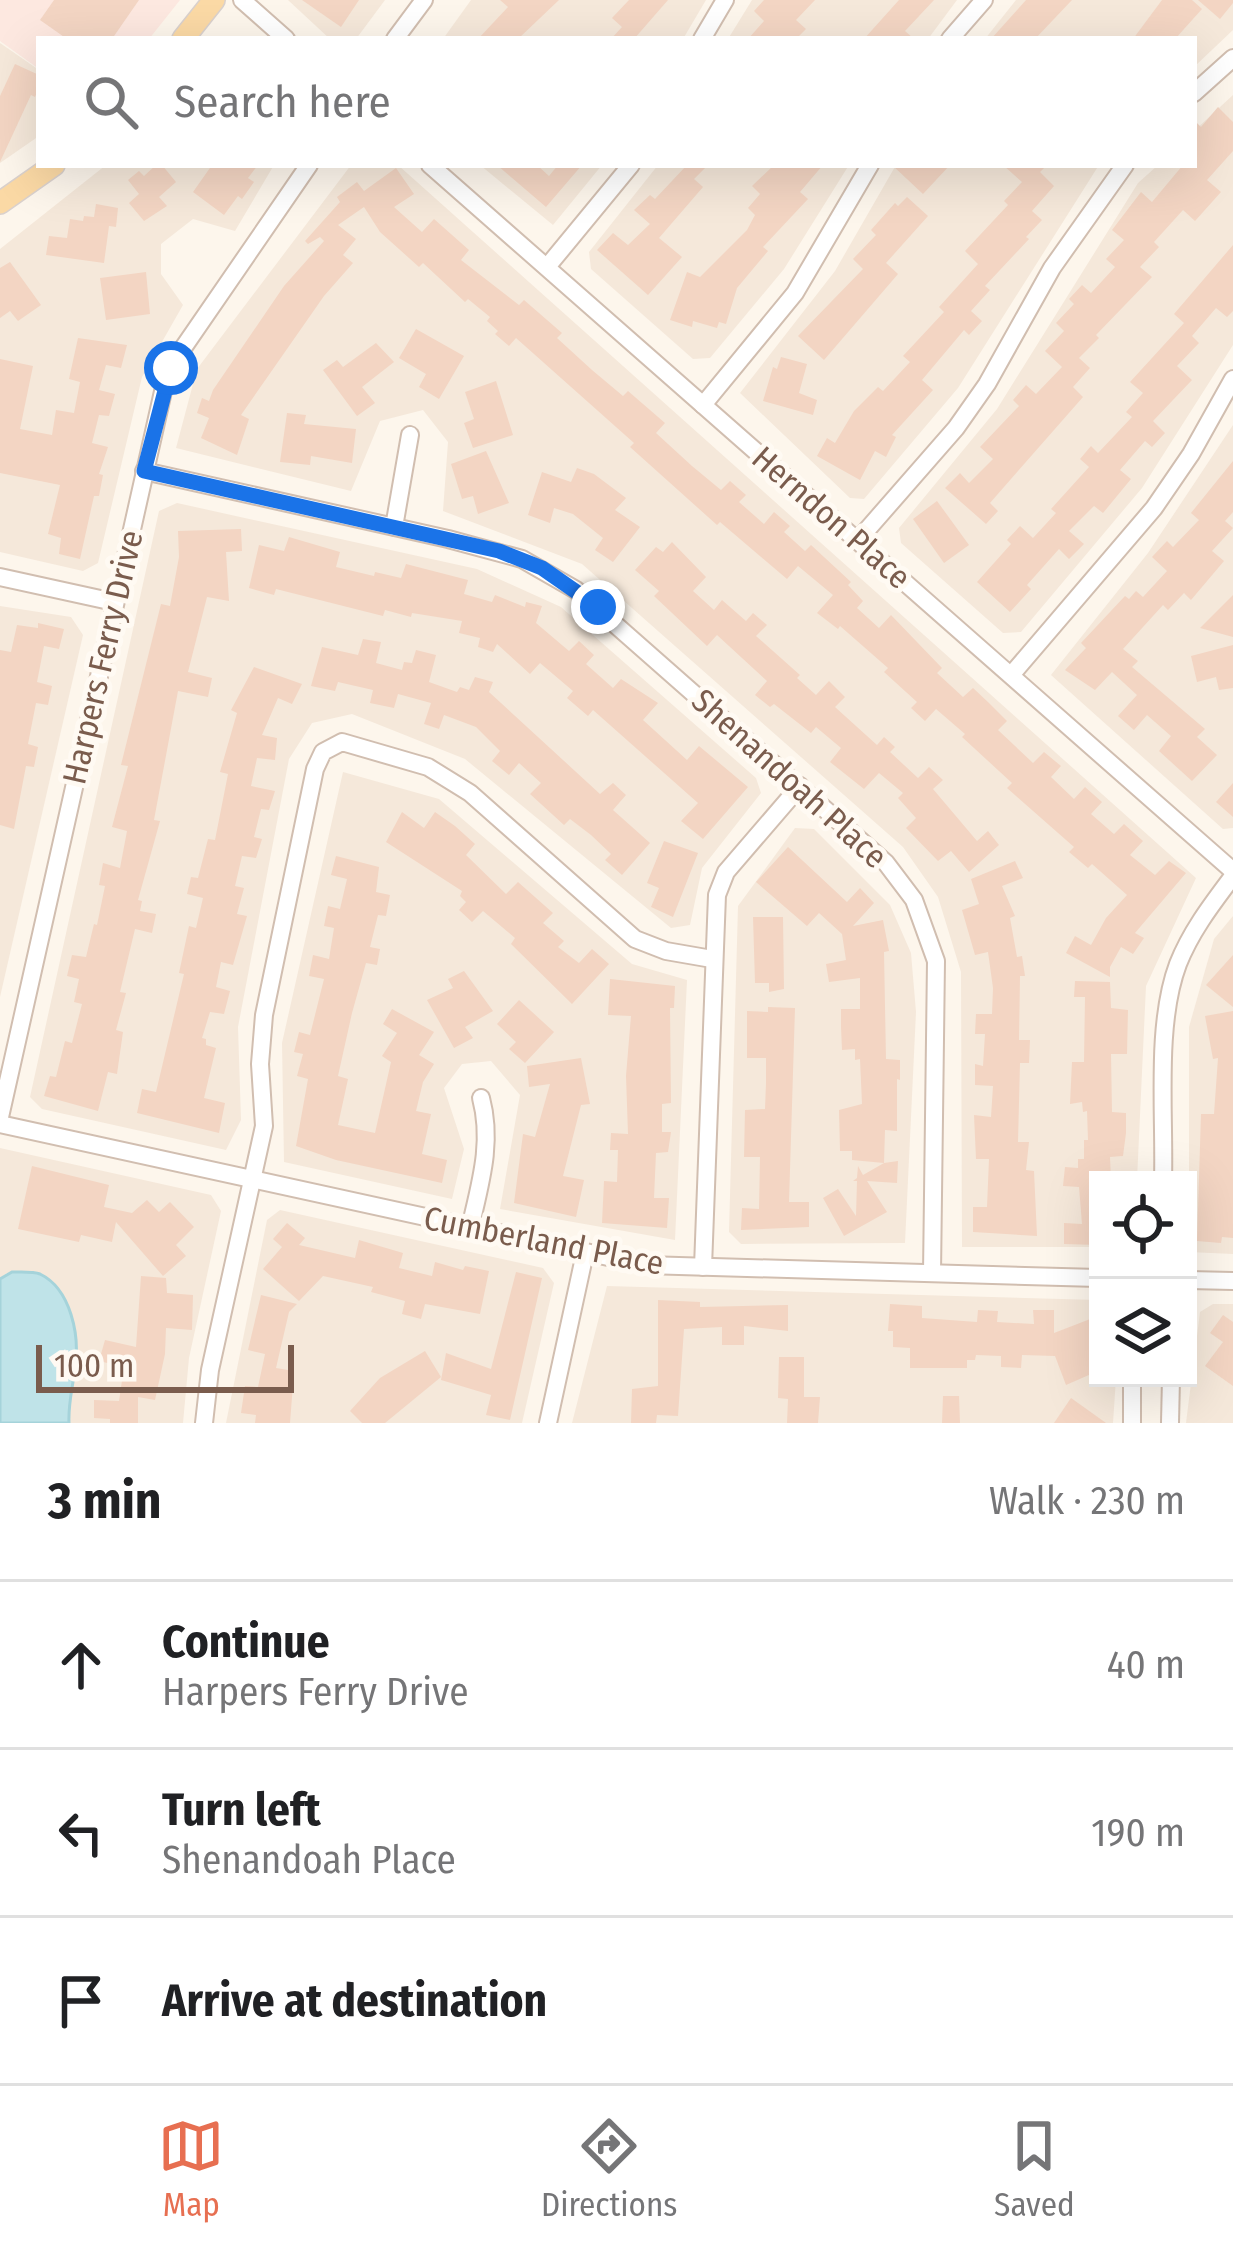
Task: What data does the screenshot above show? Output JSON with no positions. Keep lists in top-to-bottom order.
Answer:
{
  "streets": {
    "street": [
      "Herndon Place",
      "Harpers Ferry Drive",
      "Shenandoah Place",
      "Cumberland Place"
    ]
  },
  "crossings": [
    ["Harpers Ferry Drive", "Shenandoah Place"],
    ["Harpers Ferry Drive", "Cumberland Place"],
    ["Shenandoah Place", "Cumberland Place"]
  ],
  "scale_bar": "100 m",
  "page": {
    "search": "Search here",
    "scale": "100 m",
    "heading": ["3 min", "Walk · 230 m"],
    "list": [
      ["Continue", "Harpers Ferry Drive", "40 m"],
      ["Turn left", "Shenandoah Place", "190 m"],
      "Arrive at destination"
    ],
    "nav": ["Map", "Directions", "Saved"]
  }
}
